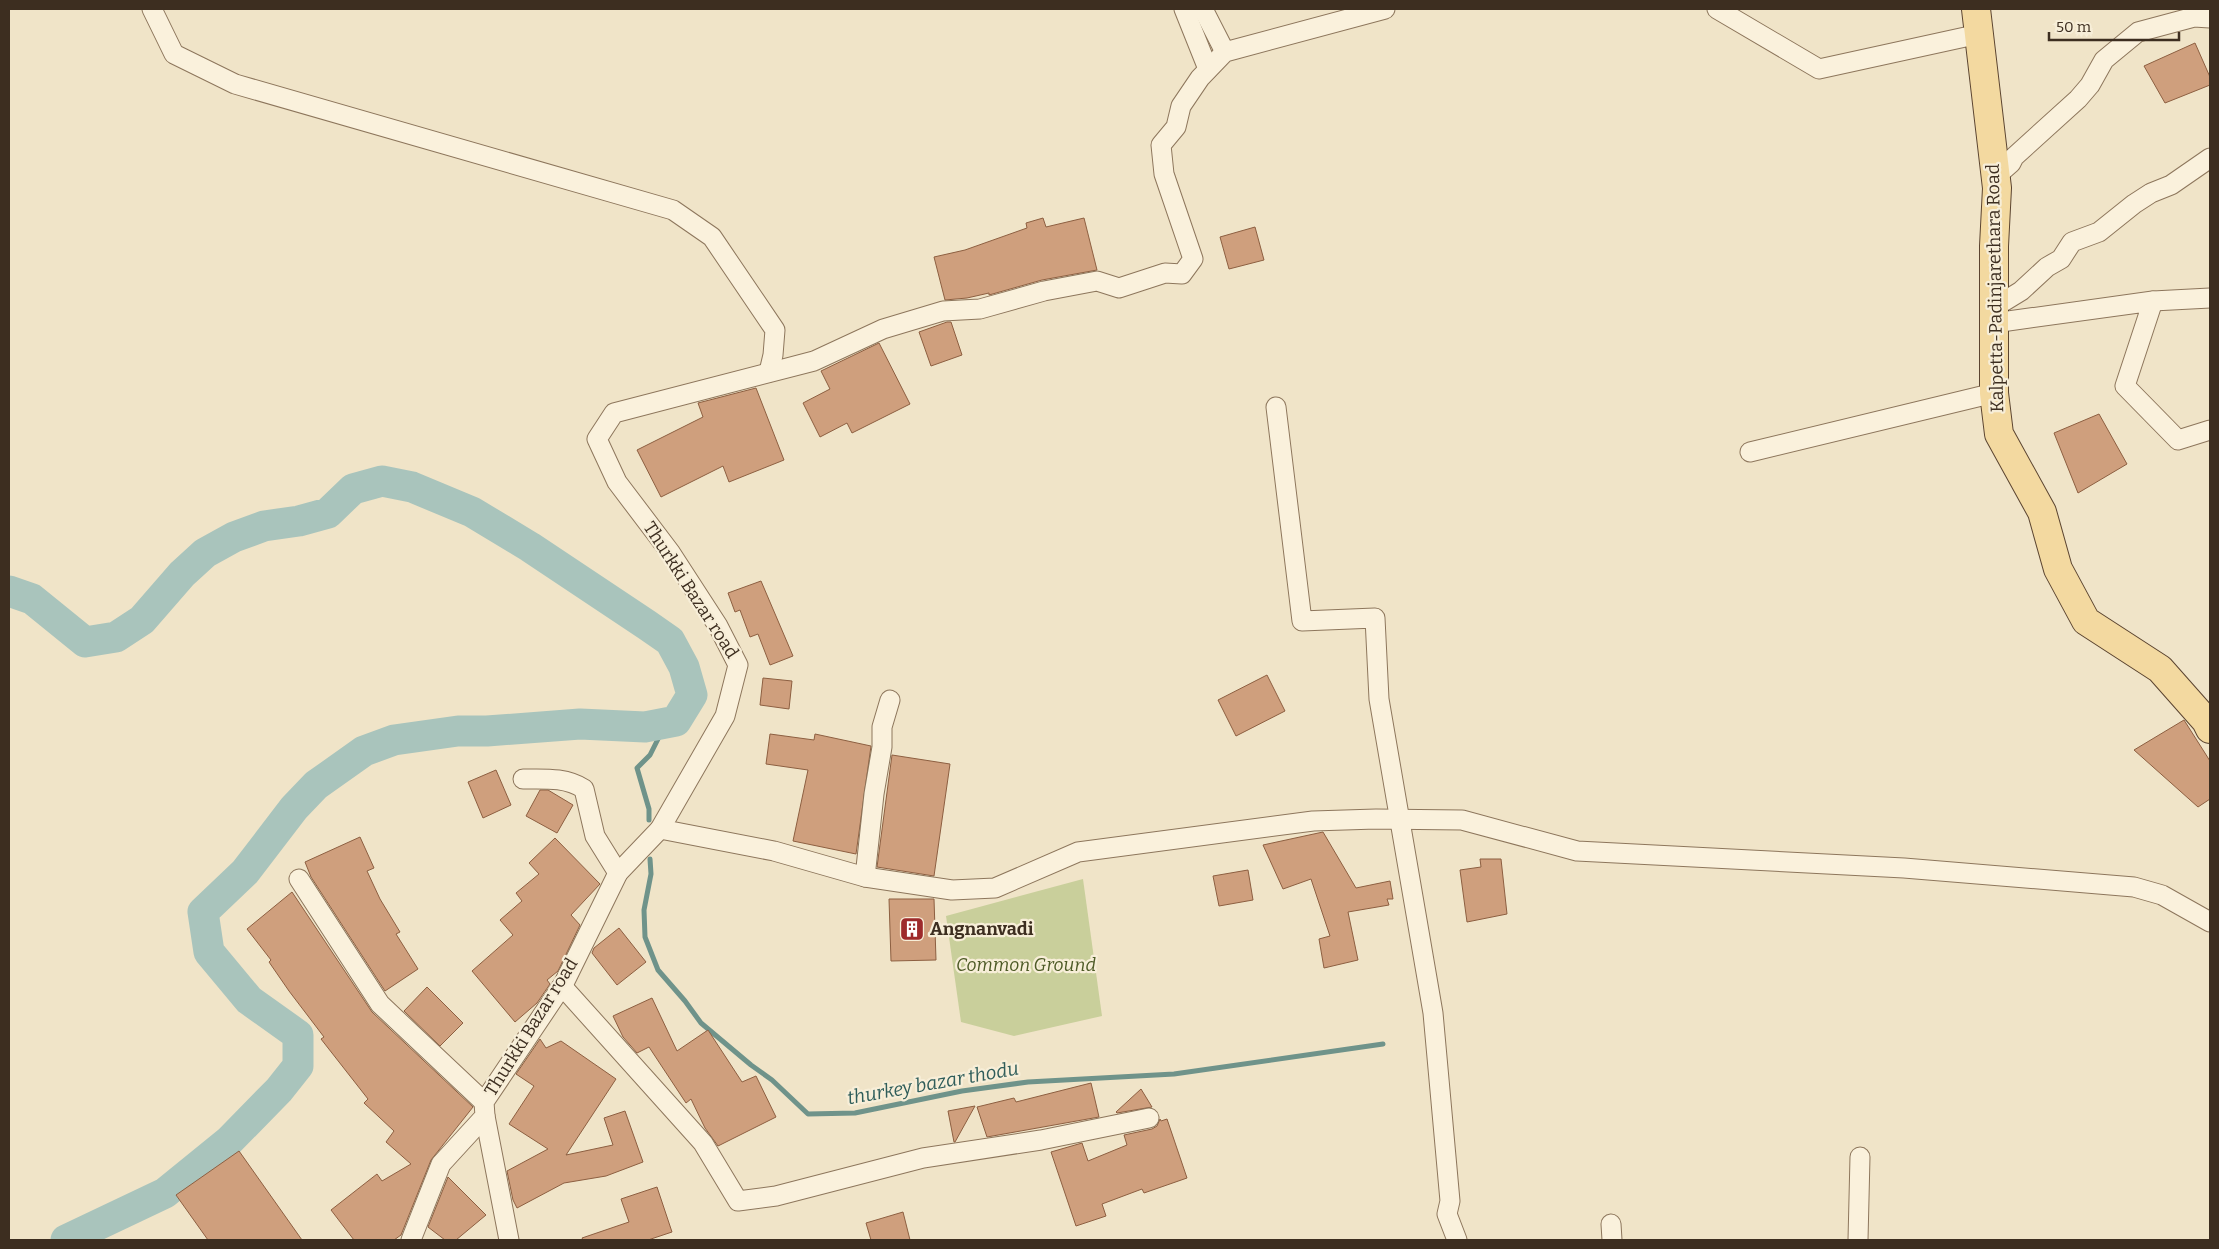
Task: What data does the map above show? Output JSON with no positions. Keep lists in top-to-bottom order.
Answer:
{
  "streets": {
    "main road": ["Kalpetta-Padinjarethara Road"],
    "street": ["Thurkki Bazar road"]
  },
  "water": ["thurkey bazar thodu"],
  "parks": ["Common Ground"],
  "places": {
    "building": ["Angnanvadi"]
  },
  "scale_bar": "50 m"
}
